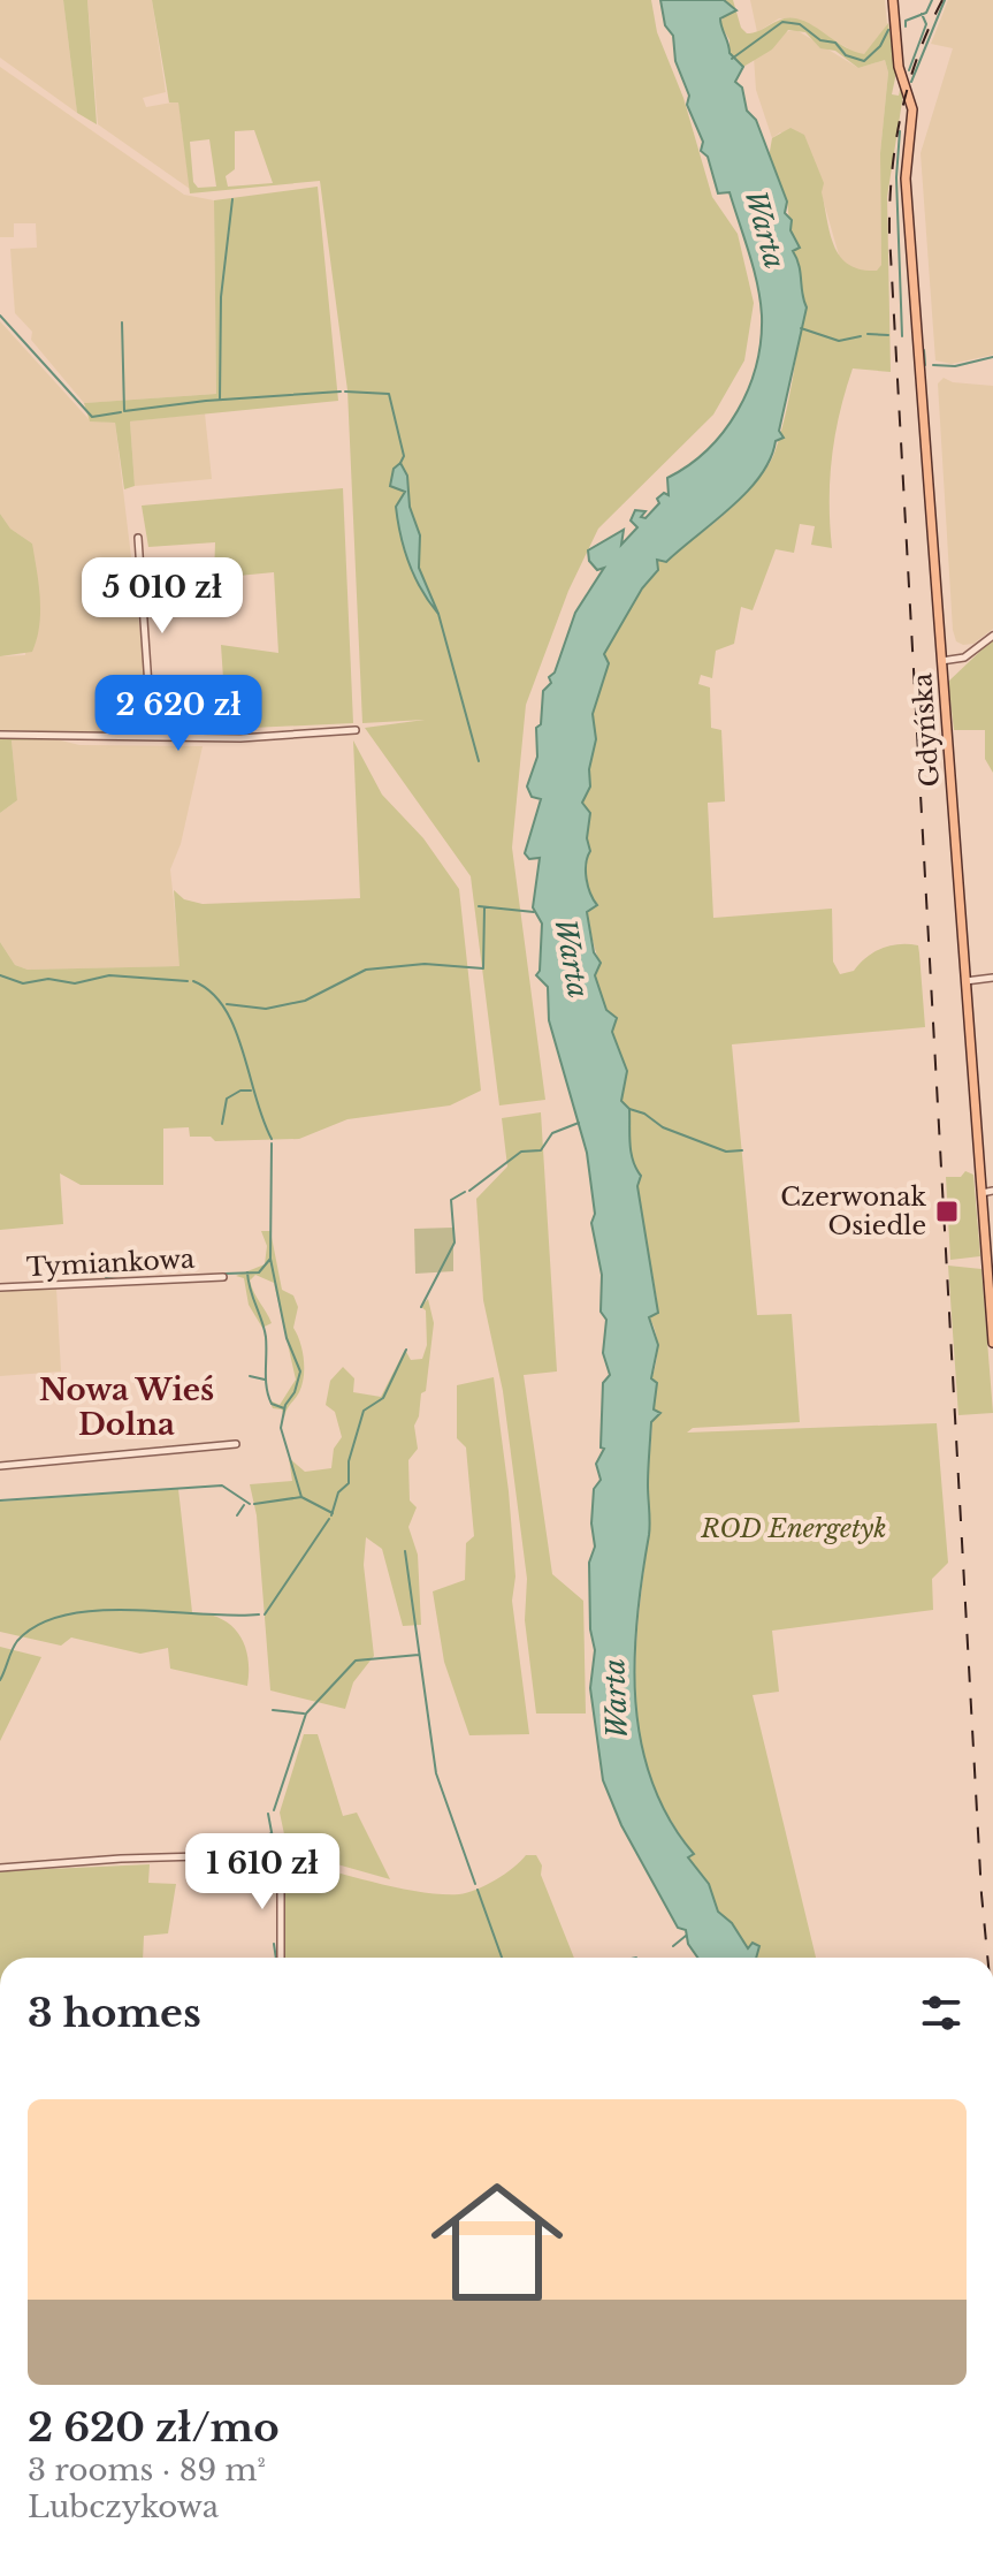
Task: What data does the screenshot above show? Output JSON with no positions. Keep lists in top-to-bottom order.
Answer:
{
  "streets": {
    "main road": ["Gdyńska"],
    "street": ["Tymiankowa"]
  },
  "districts": ["Nowa Wieś Dolna"],
  "water": ["Warta"],
  "parks": ["ROD Energetyk"],
  "places": {
    "transit": ["Czerwonak Osiedle"]
  },
  "page": {
    "price": ["5 010 zł", "2 620 zł", "1 610 zł"],
    "heading": "3 homes",
    "list": [
      {
        "name": "2 620 zł/mo",
        "note": "3 rooms · 89 m² · Lubczykowa"
      }
    ]
  }
}
